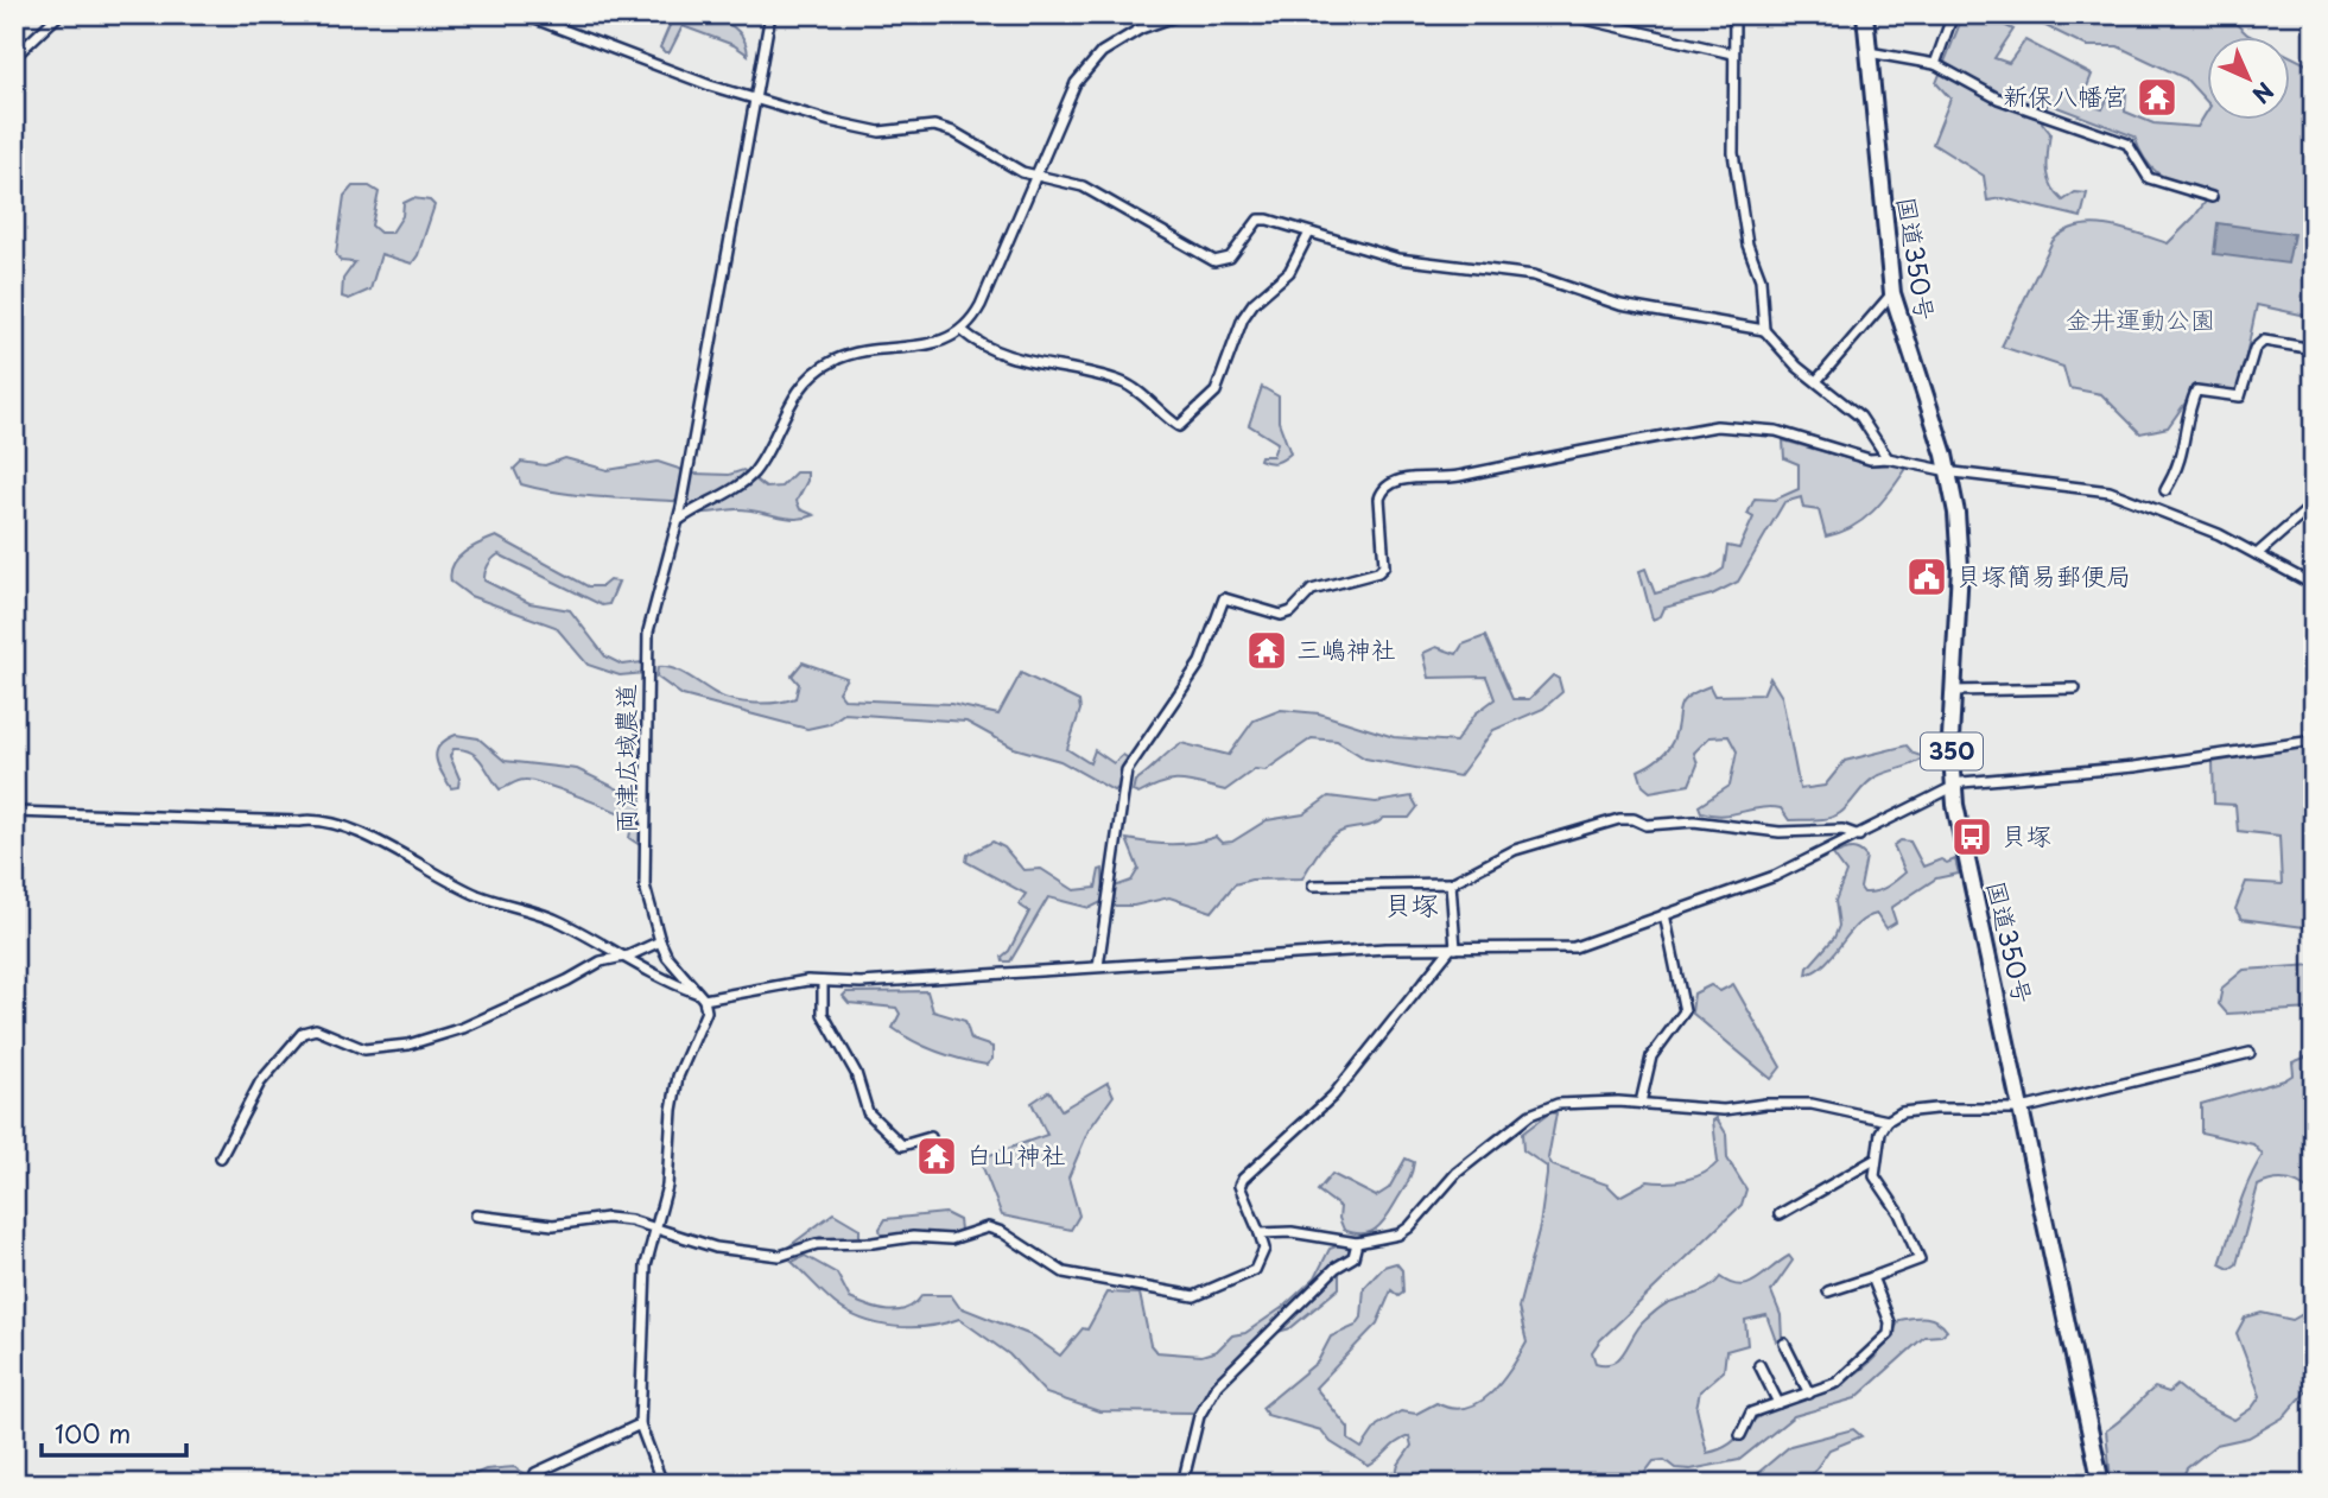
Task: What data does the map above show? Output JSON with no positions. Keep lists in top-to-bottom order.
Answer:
{
  "streets": {
    "highway": ["国道350号", "350"],
    "street": ["両津広域農道"]
  },
  "districts": ["貝塚"],
  "parks": ["金井運動公園"],
  "places": {
    "temple": ["新保八幡宮", "三嶋神社", "白山神社"],
    "public building": ["貝塚簡易郵便局"],
    "bus stop": ["貝塚"]
  },
  "scale_bar": "100 m",
  "north": "bottom right"
}
